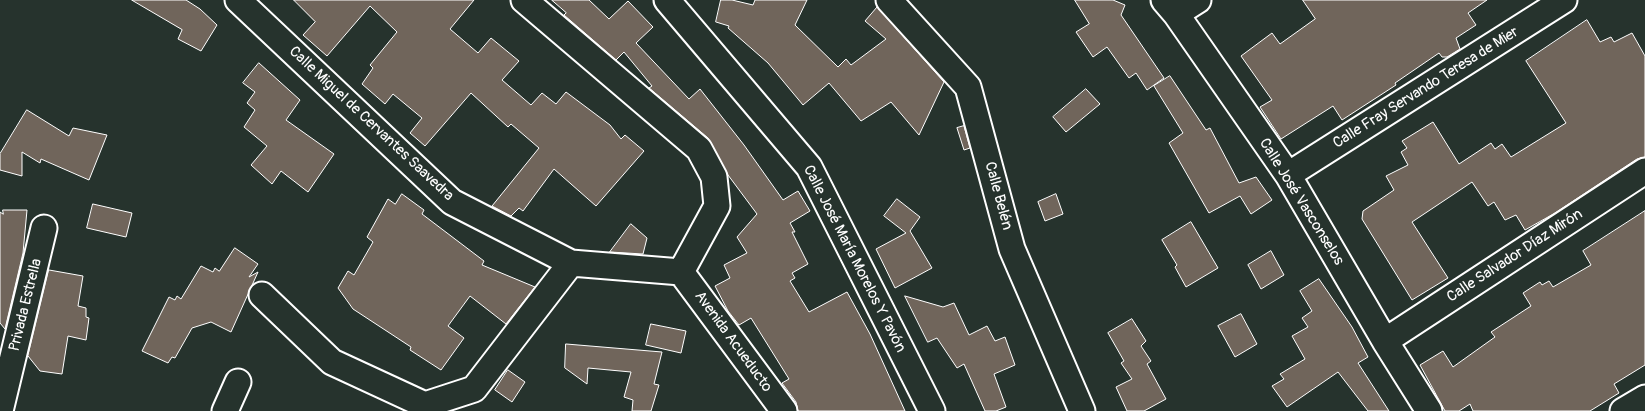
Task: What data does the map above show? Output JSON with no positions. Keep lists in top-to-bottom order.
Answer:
{
  "streets": {
    "street": [
      "Calle Fray Servando Teresa de Mier",
      "Calle Miguel de Cervantes Saavedra",
      "Calle Belén",
      "Calle José Vasconselos",
      "Calle Salvador Díaz Mirón",
      "Calle José María Morelos Y Pavón",
      "Privada Estrella",
      "Avenida Acueducto"
    ]
  },
  "crossings": [
    ["Calle Fray Servando Teresa de Mier", "Calle José Vasconselos"],
    ["Calle Miguel de Cervantes Saavedra", "Avenida Acueducto"],
    ["Calle José Vasconselos", "Calle Salvador Díaz Mirón"]
  ]
}
